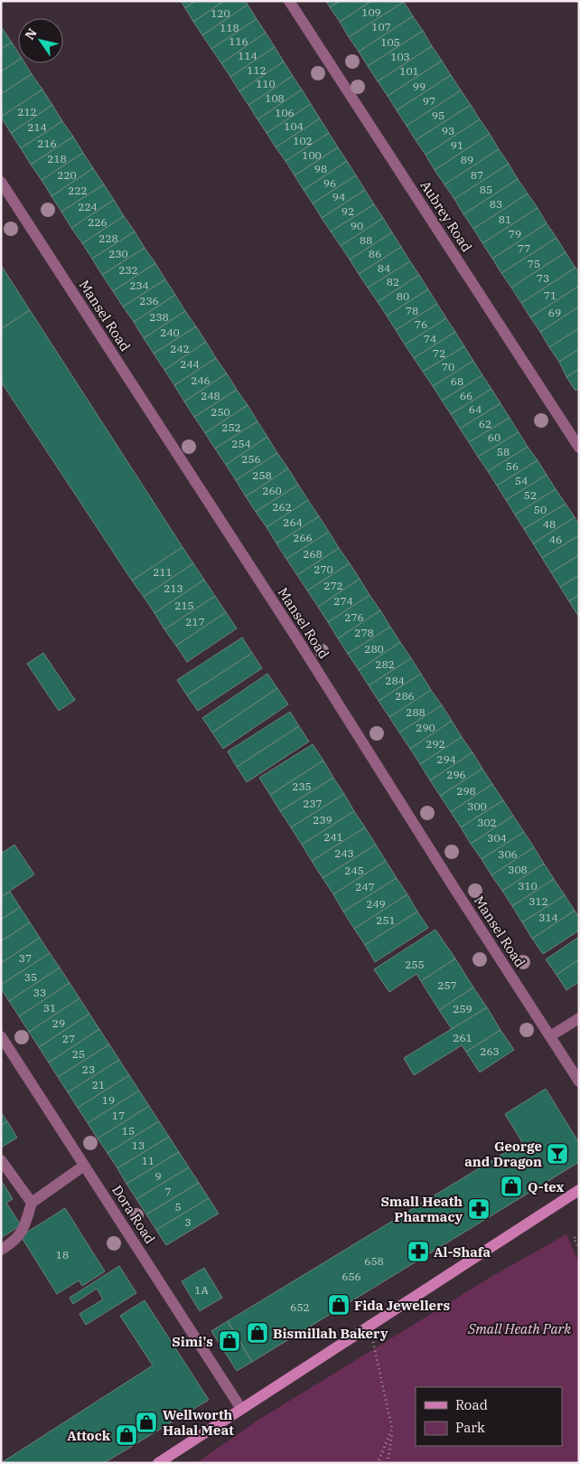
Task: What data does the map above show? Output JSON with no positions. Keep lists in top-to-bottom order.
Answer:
{
  "streets": {
    "street": ["Aubrey Road", "Mansel Road", "Dora Road"]
  },
  "parks": ["Small Heath Park"],
  "places": {
    "bar": ["George and Dragon"],
    "shop": [
      "Q-tex",
      "Fida Jewellers",
      "Bismillah Bakery",
      "Simi's",
      "Wellworth Halal Meat",
      "Attock"
    ],
    "pharmacy": ["Small Heath Pharmacy", "Al-Shafa"]
  },
  "house_numbers": [
    "109",
    "120",
    "107",
    "118",
    "116",
    "105",
    "114",
    "103",
    "112",
    "101",
    "110",
    "99",
    "108",
    "97",
    "212",
    "106",
    "95",
    "104",
    "214",
    "93",
    "102",
    "216",
    "91",
    "100",
    "218",
    "89",
    "98",
    "220",
    "87",
    "96",
    "85",
    "222",
    "94",
    "83",
    "224",
    "92",
    "81",
    "226",
    "90",
    "79",
    "228",
    "88",
    "77",
    "230",
    "86",
    "75",
    "84",
    "232",
    "73",
    "82",
    "234",
    "71",
    "80",
    "236",
    "78",
    "69",
    "238",
    "76",
    "240",
    "74",
    "242",
    "72",
    "244",
    "70",
    "246",
    "68",
    "248",
    "66",
    "64",
    "250",
    "62",
    "252",
    "60",
    "254",
    "58",
    "256",
    "56",
    "258",
    "54",
    "260",
    "52",
    "262",
    "50",
    "264",
    "48",
    "266",
    "46",
    "268",
    "270",
    "211",
    "272",
    "213",
    "274",
    "215",
    "276",
    "217",
    "278",
    "280",
    "282",
    "284",
    "286",
    "288",
    "290",
    "292",
    "294",
    "296",
    "235",
    "298",
    "237",
    "300",
    "239",
    "302",
    "241",
    "304",
    "243",
    "306",
    "308",
    "245",
    "310",
    "247",
    "312",
    "249",
    "314",
    "251",
    "37",
    "255",
    "35",
    "257",
    "33",
    "31",
    "259",
    "29",
    "261",
    "27",
    "263",
    "25",
    "23",
    "21",
    "19",
    "17",
    "15",
    "13",
    "11",
    "9",
    "7",
    "5",
    "3",
    "18",
    "658",
    "656",
    "1A",
    "652"
  ],
  "legend": ["Road", "Park"],
  "north": "top left"
}
